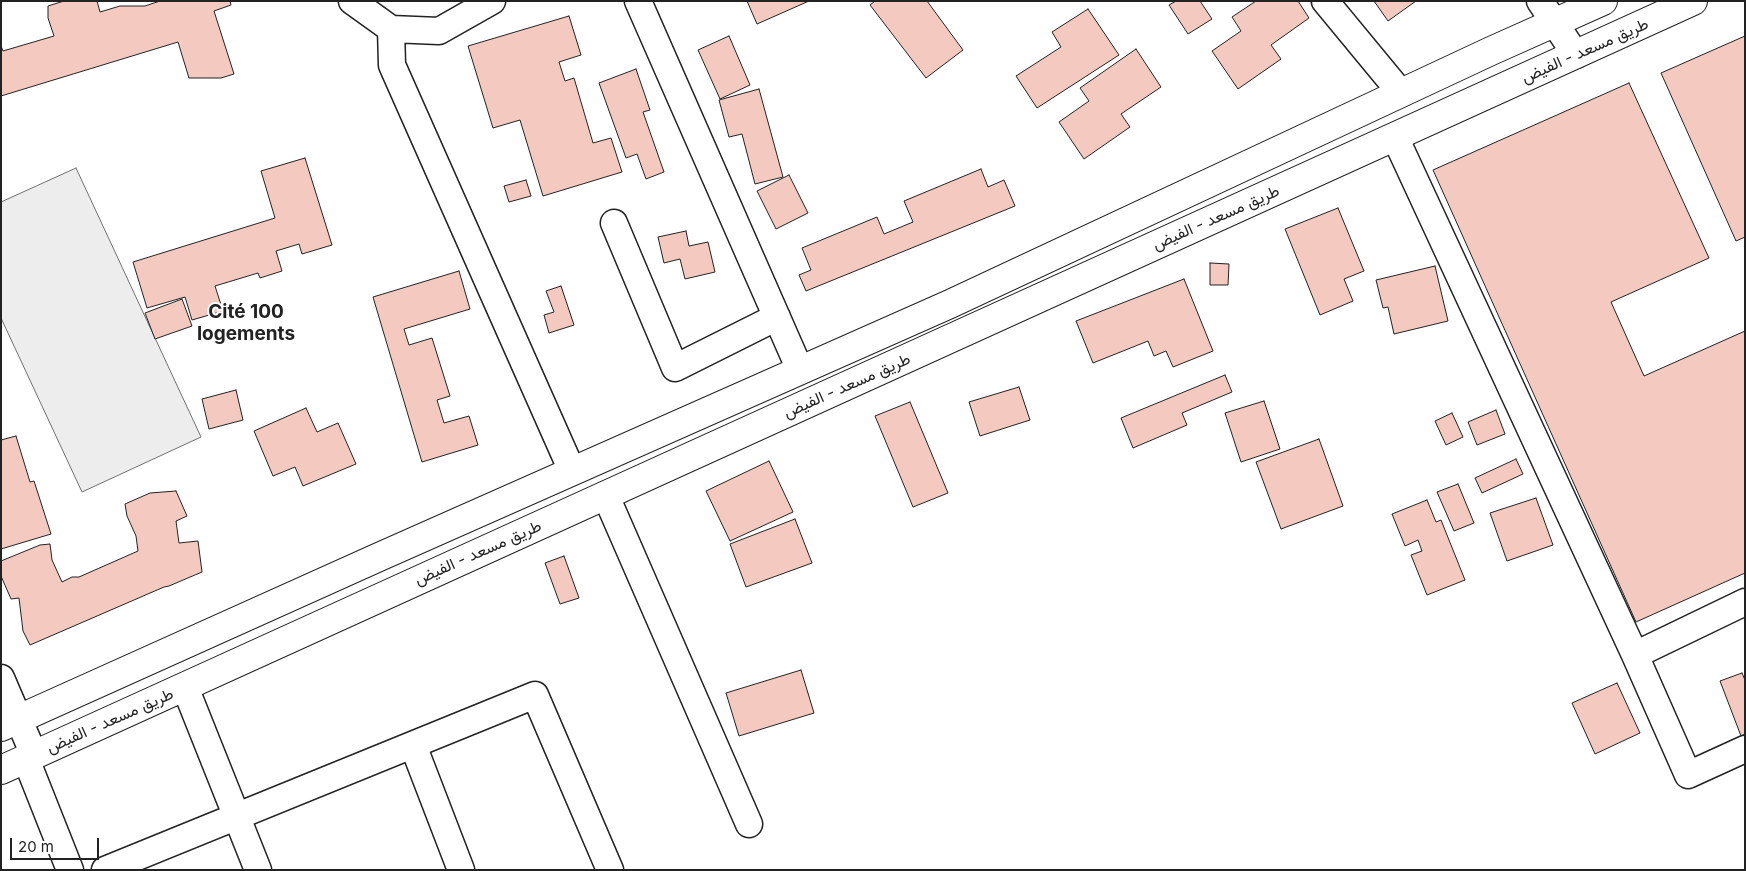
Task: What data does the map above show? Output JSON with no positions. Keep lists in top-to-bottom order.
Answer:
{
  "streets": {
    "main road": ["طريق مسعد - الفيض"]
  },
  "districts": ["Cité 100 logements"],
  "scale_bar": "20 m"
}
